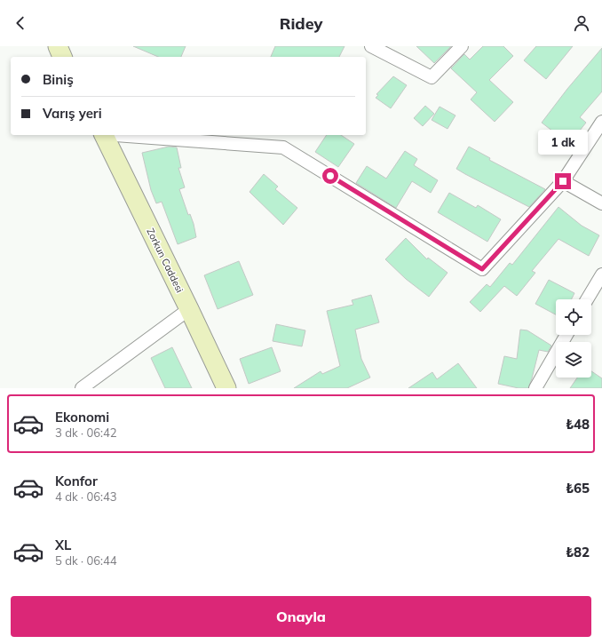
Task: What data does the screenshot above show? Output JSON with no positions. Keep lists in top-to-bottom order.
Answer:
{
  "streets": {
    "street": ["Zorkun Caddesi"]
  },
  "page": {
    "header": "Ridey",
    "banner": ["Biniş", "Varış yeri"],
    "bubble": "1 dk",
    "list": [
      {
        "name": "Ekonomi",
        "note": "3 dk · 06:42",
        "value": "₺48"
      },
      {
        "name": "Konfor",
        "note": "4 dk · 06:43",
        "value": "₺65"
      },
      {
        "name": "XL",
        "note": "5 dk · 06:44",
        "value": "₺82"
      }
    ],
    "buttons": "Onayla"
  }
}
